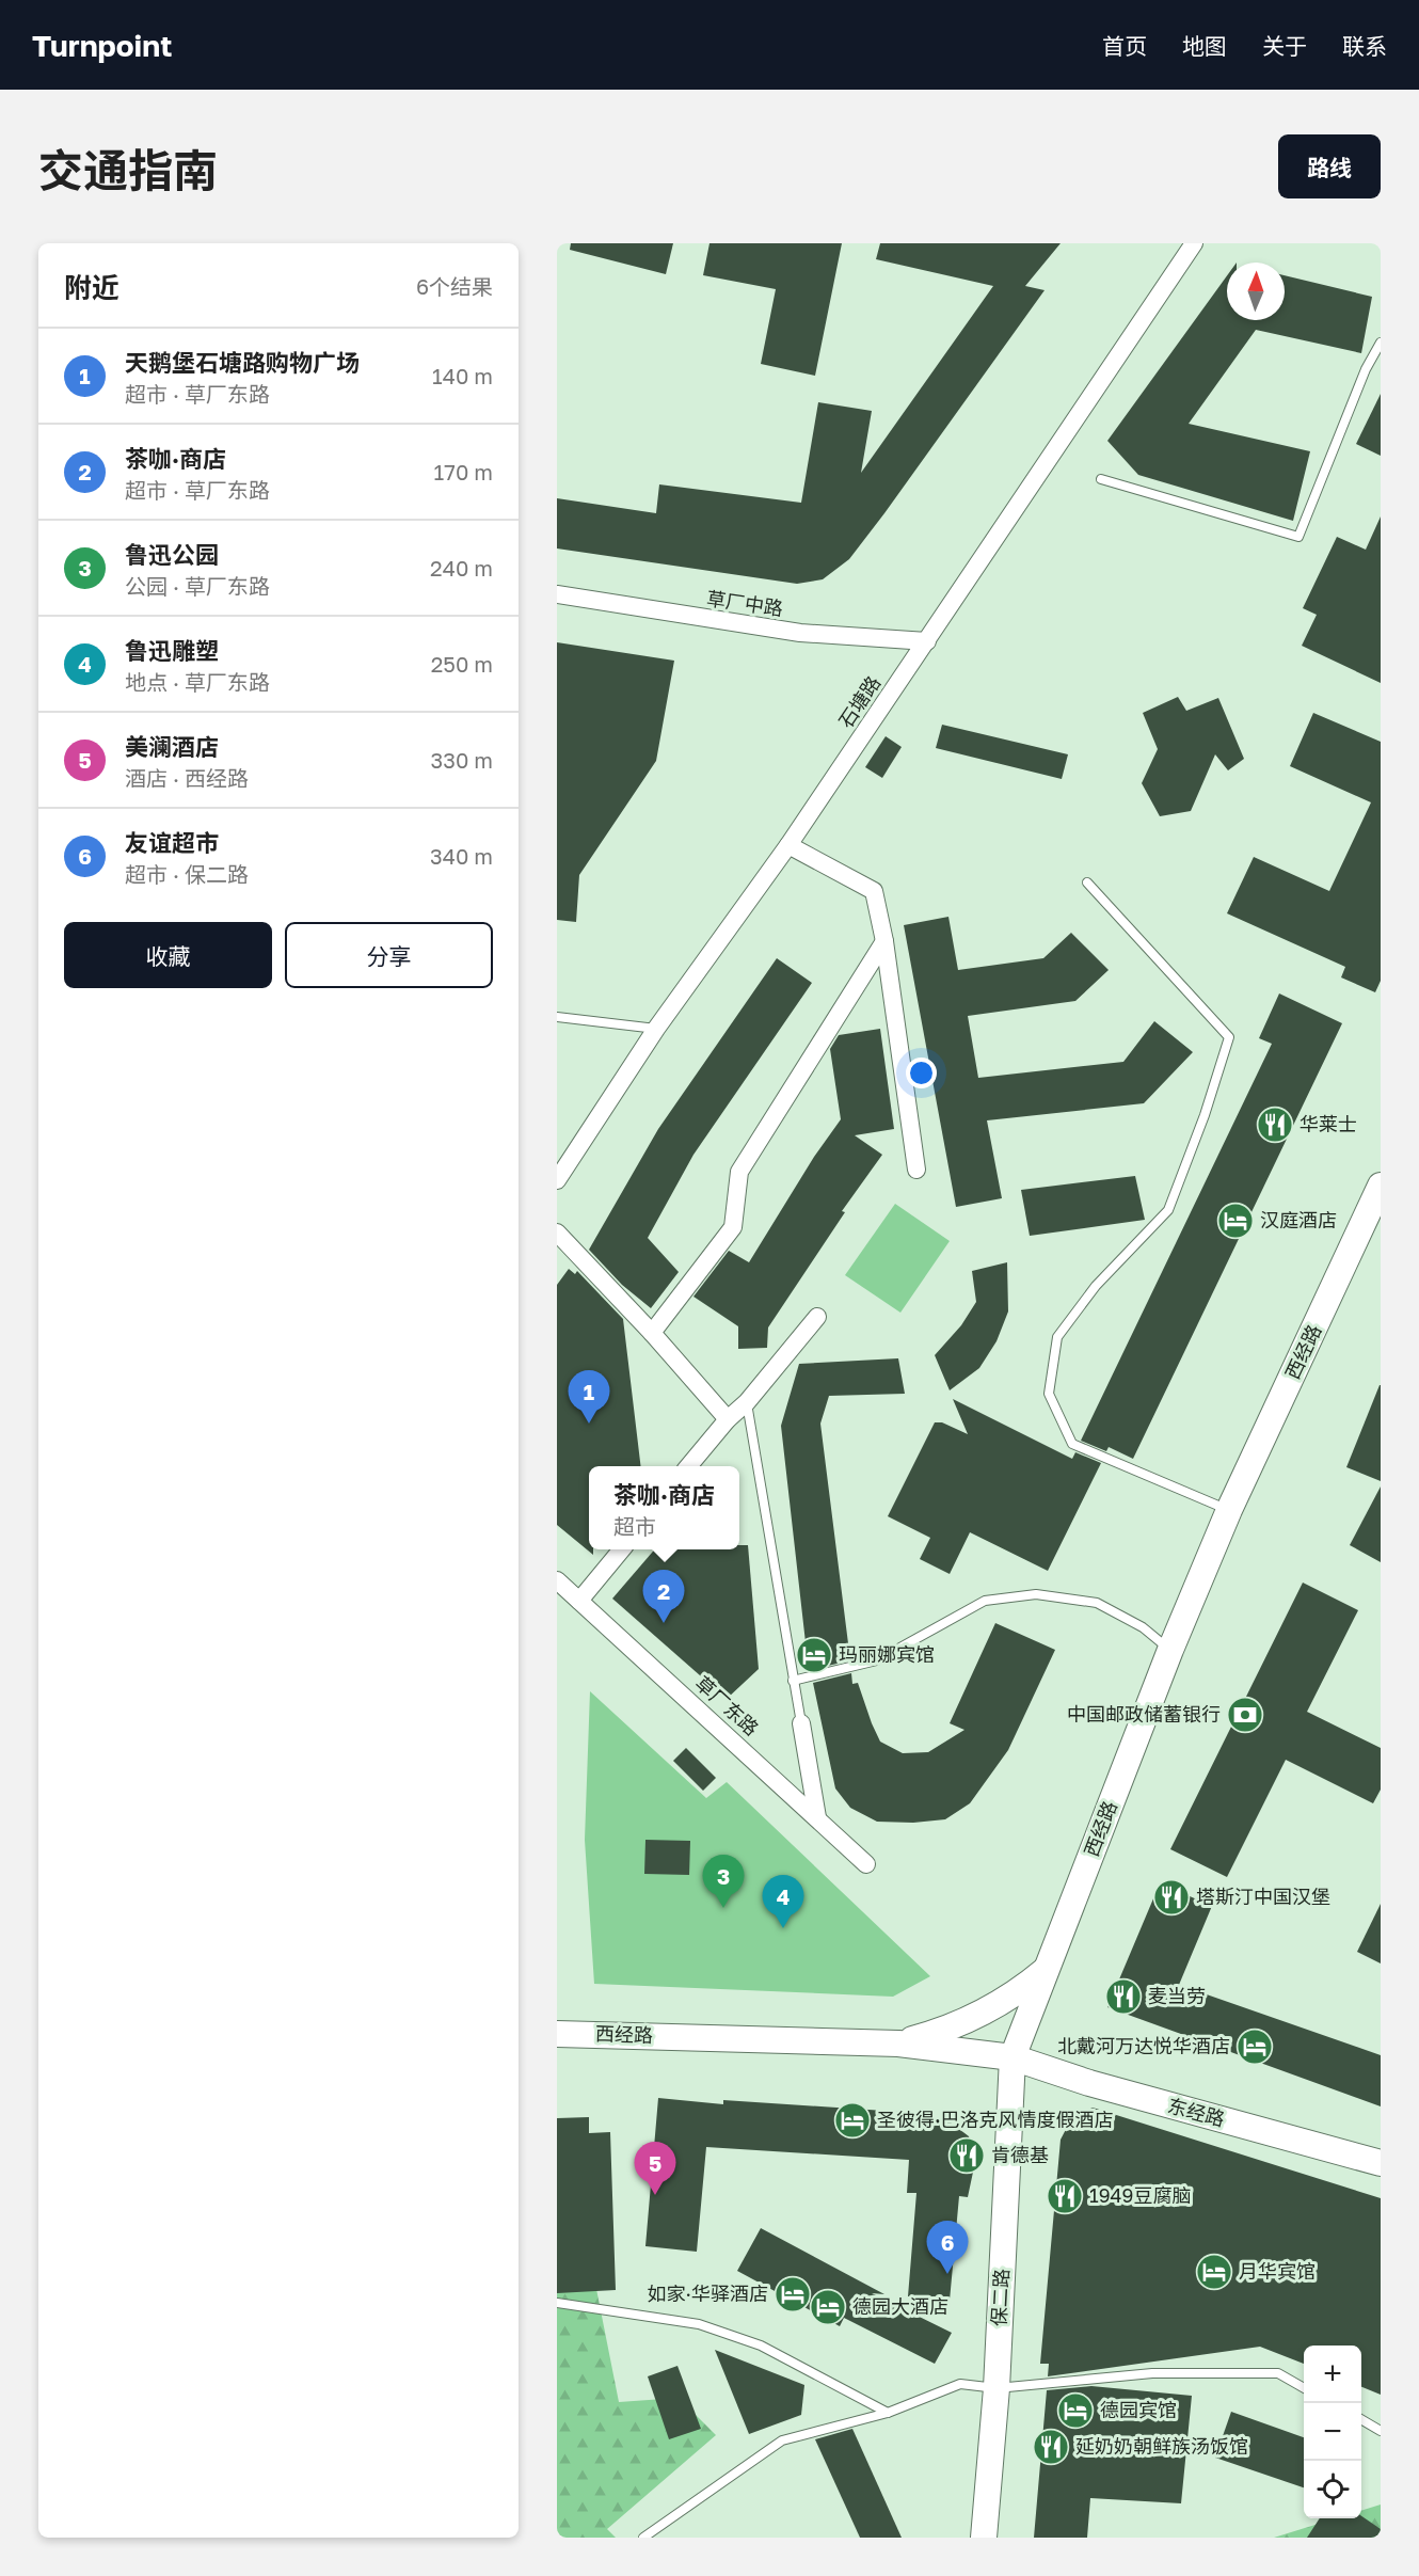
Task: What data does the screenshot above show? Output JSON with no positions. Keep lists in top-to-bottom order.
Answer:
{
  "streets": {
    "main road": ["西经路", "东经路", "保二路"],
    "street": ["草厂中路", "石塘路", "草厂东路"]
  },
  "crossings": [
    ["草厂中路", "石塘路"],
    ["西经路", "东经路"],
    ["西经路", "保二路"],
    ["东经路", "保二路"]
  ],
  "places": {
    "restaurant": [
      "华莱士",
      "塔斯汀中国汉堡",
      "麦当劳",
      "肯德基",
      "1949豆腐脑",
      "延奶奶朝鲜族汤饭馆"
    ],
    "hotel": [
      "汉庭酒店",
      "玛丽娜宾馆",
      "北戴河万达悦华酒店",
      "圣彼得·巴洛克风情度假酒店",
      "月华宾馆",
      "如家·华驿酒店",
      "德园大酒店",
      "德园宾馆"
    ],
    "bank": ["中国邮政储蓄银行"]
  },
  "north": "top",
  "page": {
    "header": "Turnpoint",
    "nav": [
      "首页",
      "地图",
      "关于",
      "联系"
    ],
    "title": "交通指南",
    "buttons": [
      "路线",
      ["收藏", "分享"]
    ],
    "heading": ["附近", "6个结果"],
    "list": [
      {
        "mark": "1",
        "name": "天鹅堡石塘路购物广场",
        "note": "超市 · 草厂东路",
        "value": "140 m"
      },
      {
        "mark": "2",
        "name": "茶咖·商店",
        "note": "超市 · 草厂东路",
        "value": "170 m"
      },
      {
        "mark": "3",
        "name": "鲁迅公园",
        "note": "公园 · 草厂东路",
        "value": "240 m"
      },
      {
        "mark": "4",
        "name": "鲁迅雕塑",
        "note": "地点 · 草厂东路",
        "value": "250 m"
      },
      {
        "mark": "5",
        "name": "美澜酒店",
        "note": "酒店 · 西经路",
        "value": "330 m"
      },
      {
        "mark": "6",
        "name": "友谊超市",
        "note": "超市 · 保二路",
        "value": "340 m"
      }
    ],
    "pins": [
      "1",
      "2",
      "3",
      "4",
      "5",
      "6"
    ],
    "popup": ["茶咖·商店", "超市"],
    "map_buttons": ["+", "−"]
  }
}
